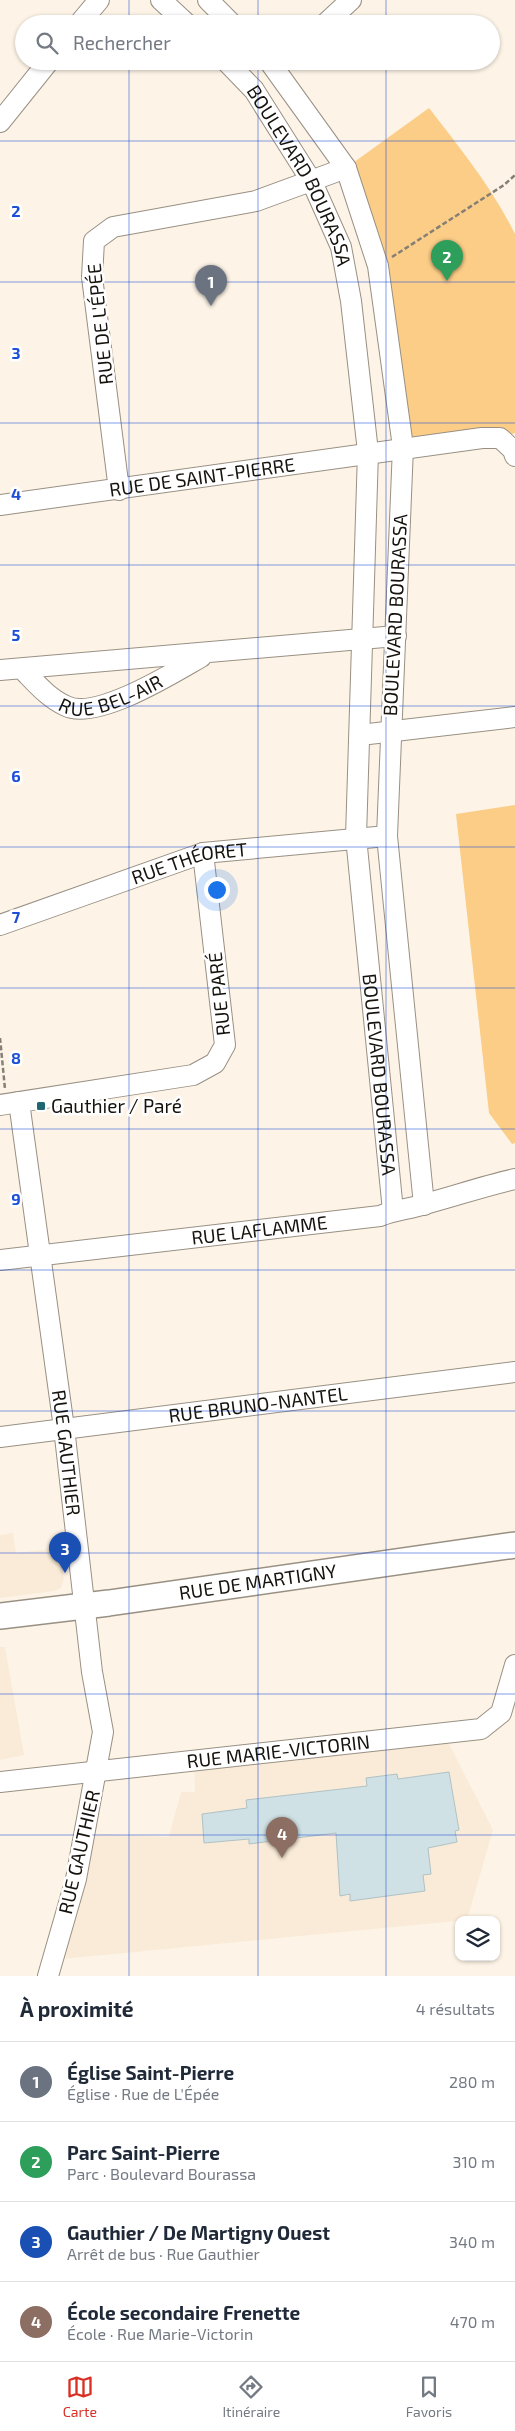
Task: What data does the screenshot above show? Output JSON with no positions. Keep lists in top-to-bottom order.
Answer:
{
  "streets": {
    "main road": ["RUE DE MARTIGNY"],
    "street": [
      "BOULEVARD BOURASSA",
      "RUE DE L'ÉPÉE",
      "RUE DE SAINT-PIERRE",
      "RUE BEL-AIR",
      "RUE THÉORET",
      "RUE PARÉ",
      "RUE LAFLAMME",
      "RUE BRUNO-NANTEL",
      "RUE GAUTHIER",
      "RUE MARIE-VICTORIN"
    ]
  },
  "crossings": [
    ["BOULEVARD BOURASSA", "RUE DE L'ÉPÉE"],
    ["BOULEVARD BOURASSA", "RUE DE SAINT-PIERRE"],
    ["BOULEVARD BOURASSA", "RUE BEL-AIR"],
    ["BOULEVARD BOURASSA", "RUE THÉORET"],
    ["BOULEVARD BOURASSA", "RUE LAFLAMME"],
    ["RUE DE L'ÉPÉE", "RUE DE SAINT-PIERRE"],
    ["RUE THÉORET", "RUE PARÉ"],
    ["RUE PARÉ", "RUE GAUTHIER"],
    ["RUE LAFLAMME", "RUE GAUTHIER"],
    ["RUE BRUNO-NANTEL", "RUE GAUTHIER"],
    ["RUE GAUTHIER", "RUE DE MARTIGNY"],
    ["RUE GAUTHIER", "RUE MARIE-VICTORIN"]
  ],
  "places": {
    "transit": ["Gauthier / Paré"]
  },
  "page": {
    "search": "Rechercher",
    "pins": [
      "2",
      "1",
      "3",
      "4"
    ],
    "heading": ["À proximité", "4 résultats"],
    "list": [
      {
        "mark": "1",
        "name": "Église Saint-Pierre",
        "note": "Église · Rue de L'Épée",
        "value": "280 m"
      },
      {
        "mark": "2",
        "name": "Parc Saint-Pierre",
        "note": "Parc · Boulevard Bourassa",
        "value": "310 m"
      },
      {
        "mark": "3",
        "name": "Gauthier / De Martigny Ouest",
        "note": "Arrêt de bus · Rue Gauthier",
        "value": "340 m"
      },
      {
        "mark": "4",
        "name": "École secondaire Frenette",
        "note": "École · Rue Marie-Victorin",
        "value": "470 m"
      }
    ],
    "nav": ["Carte", "Itinéraire", "Favoris"]
  },
  "grid": {
    "rows": [
      "2",
      "3",
      "4",
      "5",
      "6",
      "7",
      "8",
      "9"
    ]
  }
}
